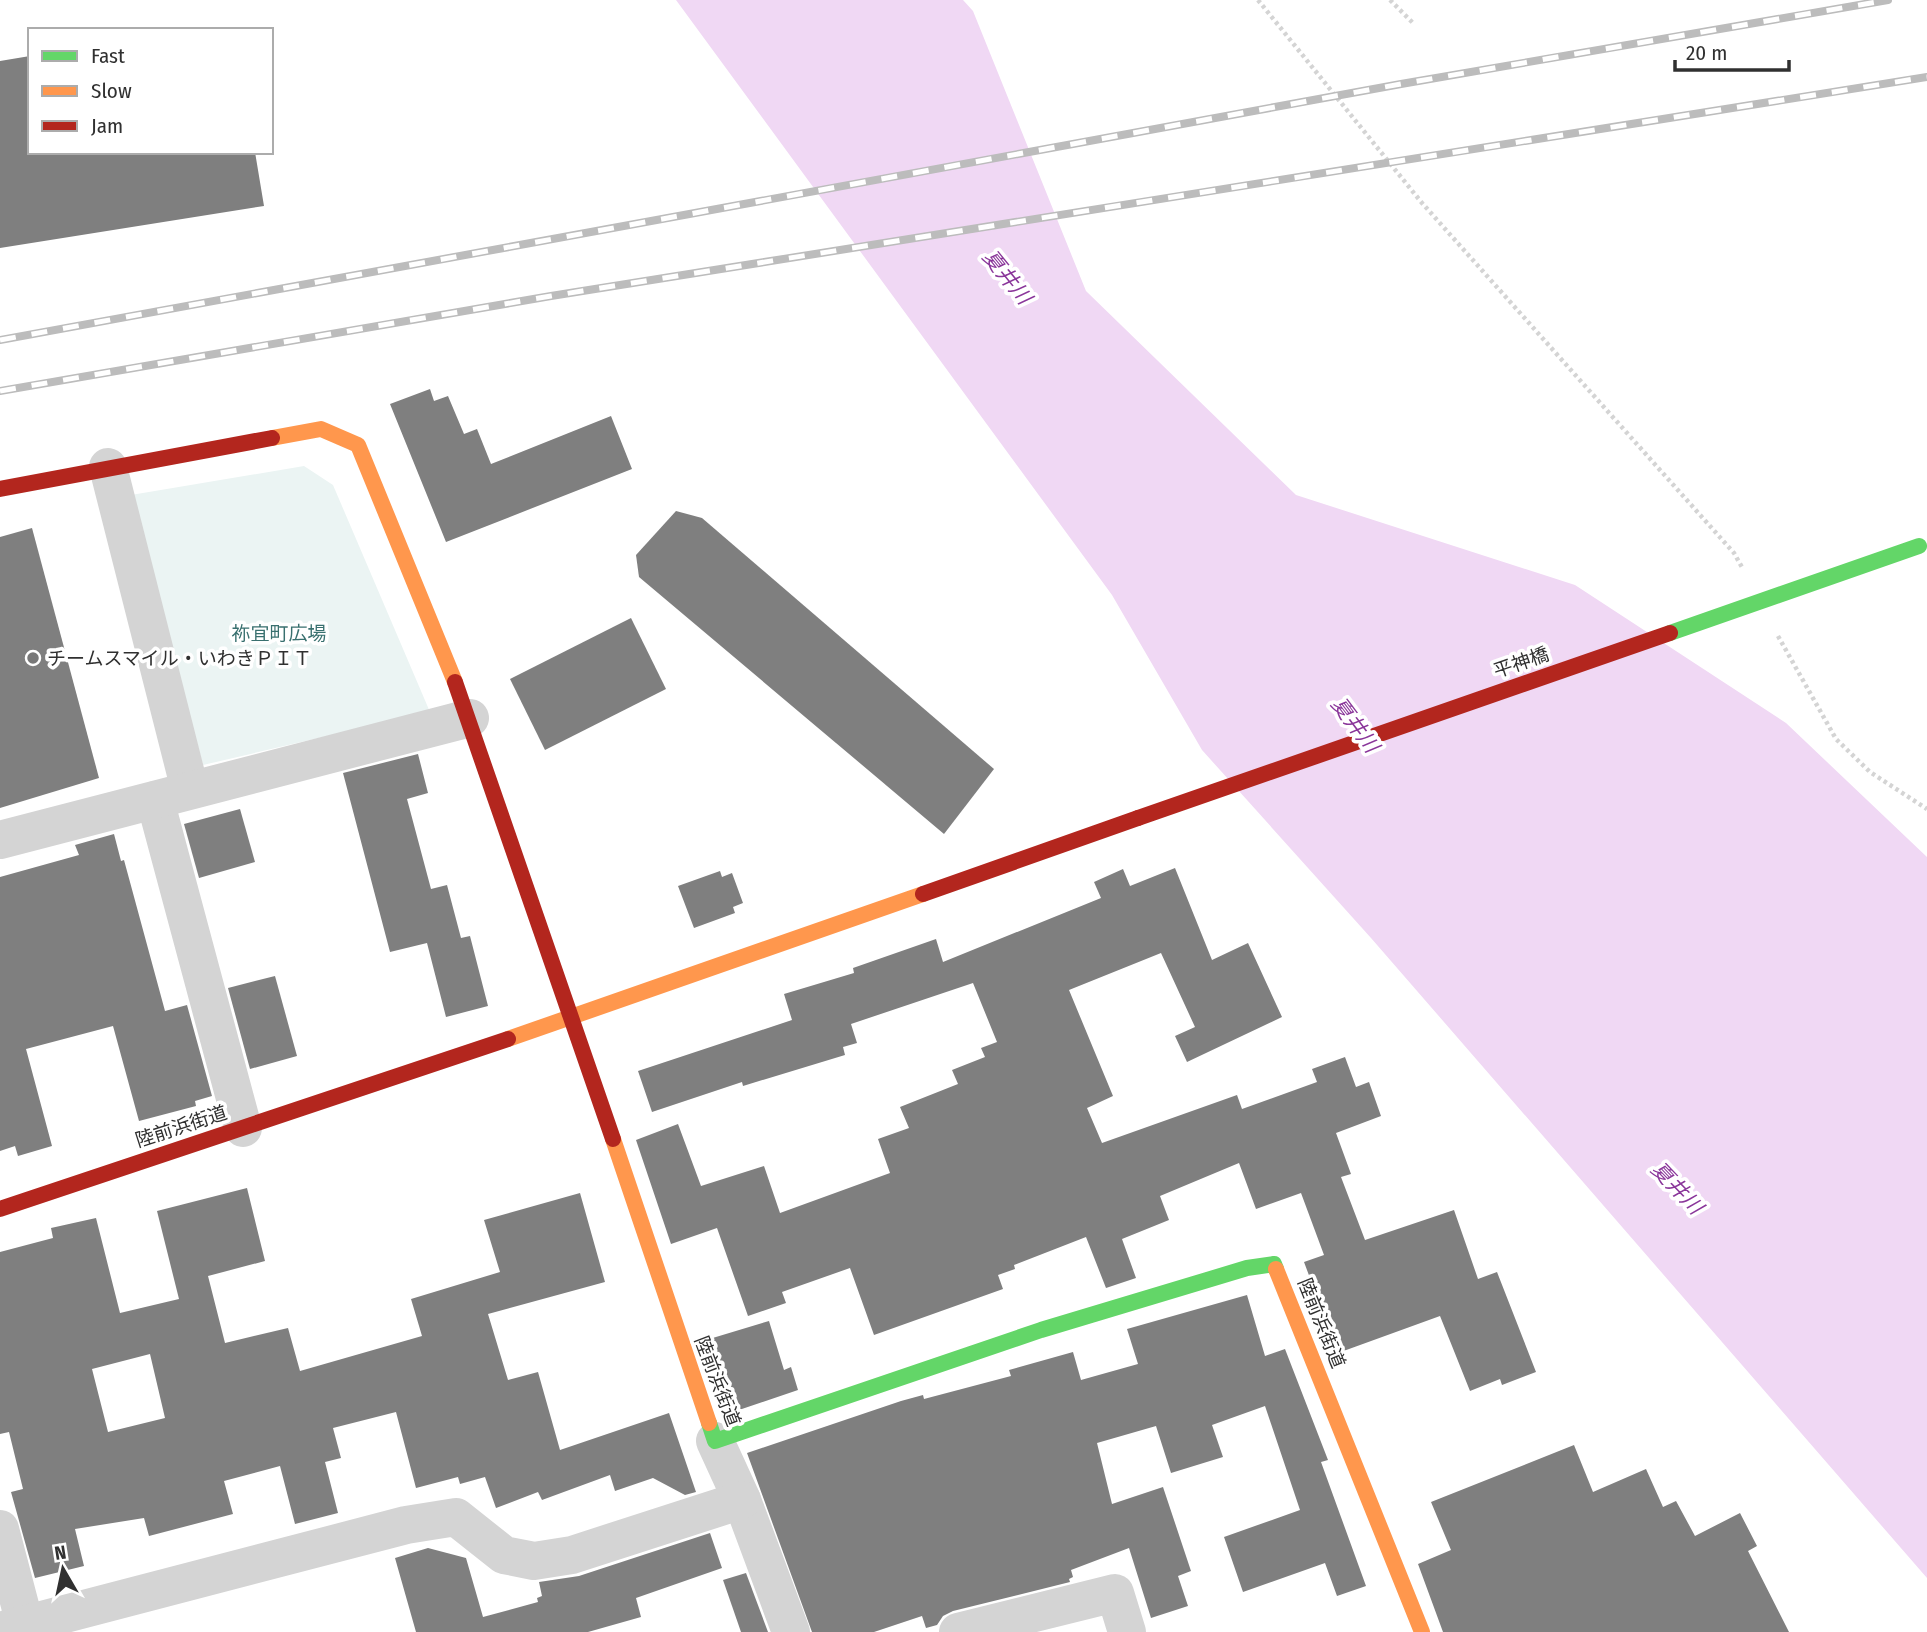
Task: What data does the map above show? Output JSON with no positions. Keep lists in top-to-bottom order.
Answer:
{
  "streets": {
    "street": ["平神橋", "陸前浜街道"]
  },
  "crossings": [
    ["平神橋", "陸前浜街道"]
  ],
  "water": ["夏井川"],
  "parks": ["祢宜町広場"],
  "places": ["チームスマイル・いわきＰＩＴ"],
  "legend": ["Fast", "Slow", "Jam"],
  "scale_bar": "20 m",
  "north": "top"
}
